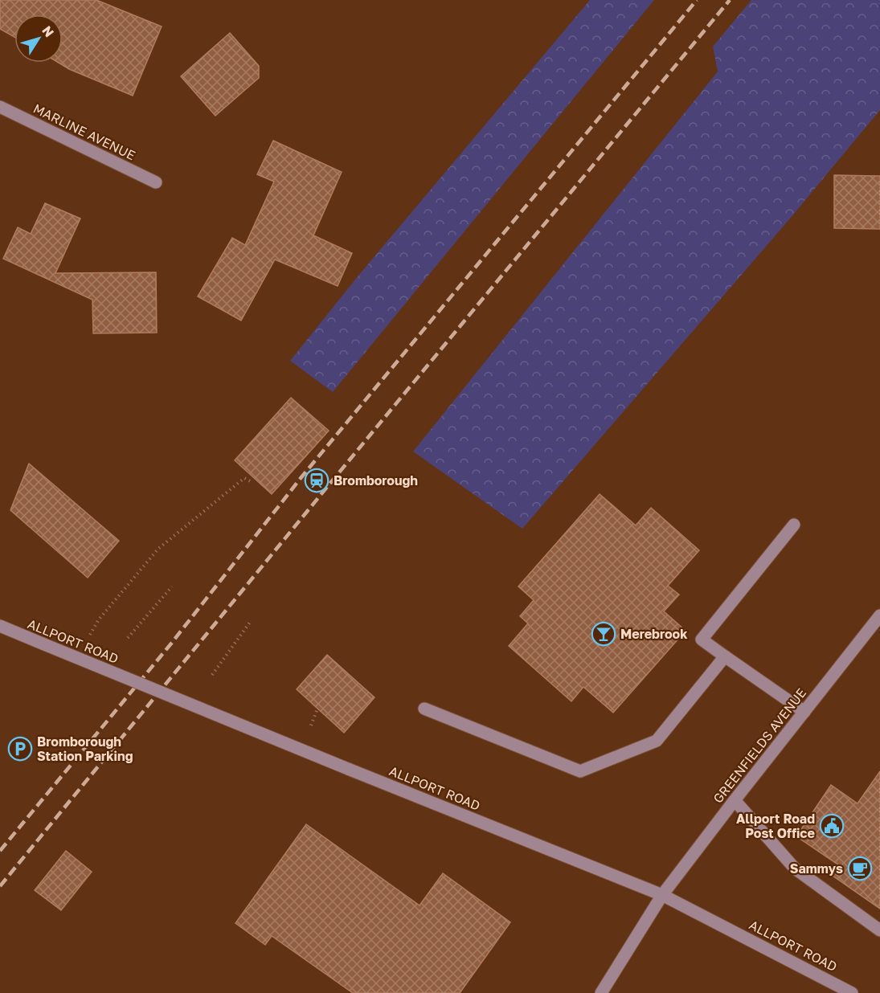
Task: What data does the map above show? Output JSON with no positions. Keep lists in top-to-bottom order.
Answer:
{
  "streets": {
    "street": ["MARLINE AVENUE", "ALLPORT ROAD", "GREENFIELDS AVENUE"]
  },
  "crossings": [
    ["ALLPORT ROAD", "GREENFIELDS AVENUE"]
  ],
  "places": {
    "station": ["Bromborough"],
    "bar": ["Merebrook"],
    "parking": ["Bromborough Station Parking"],
    "public building": ["Allport Road Post Office"],
    "cafe": ["Sammys"]
  },
  "north": "top right"
}
